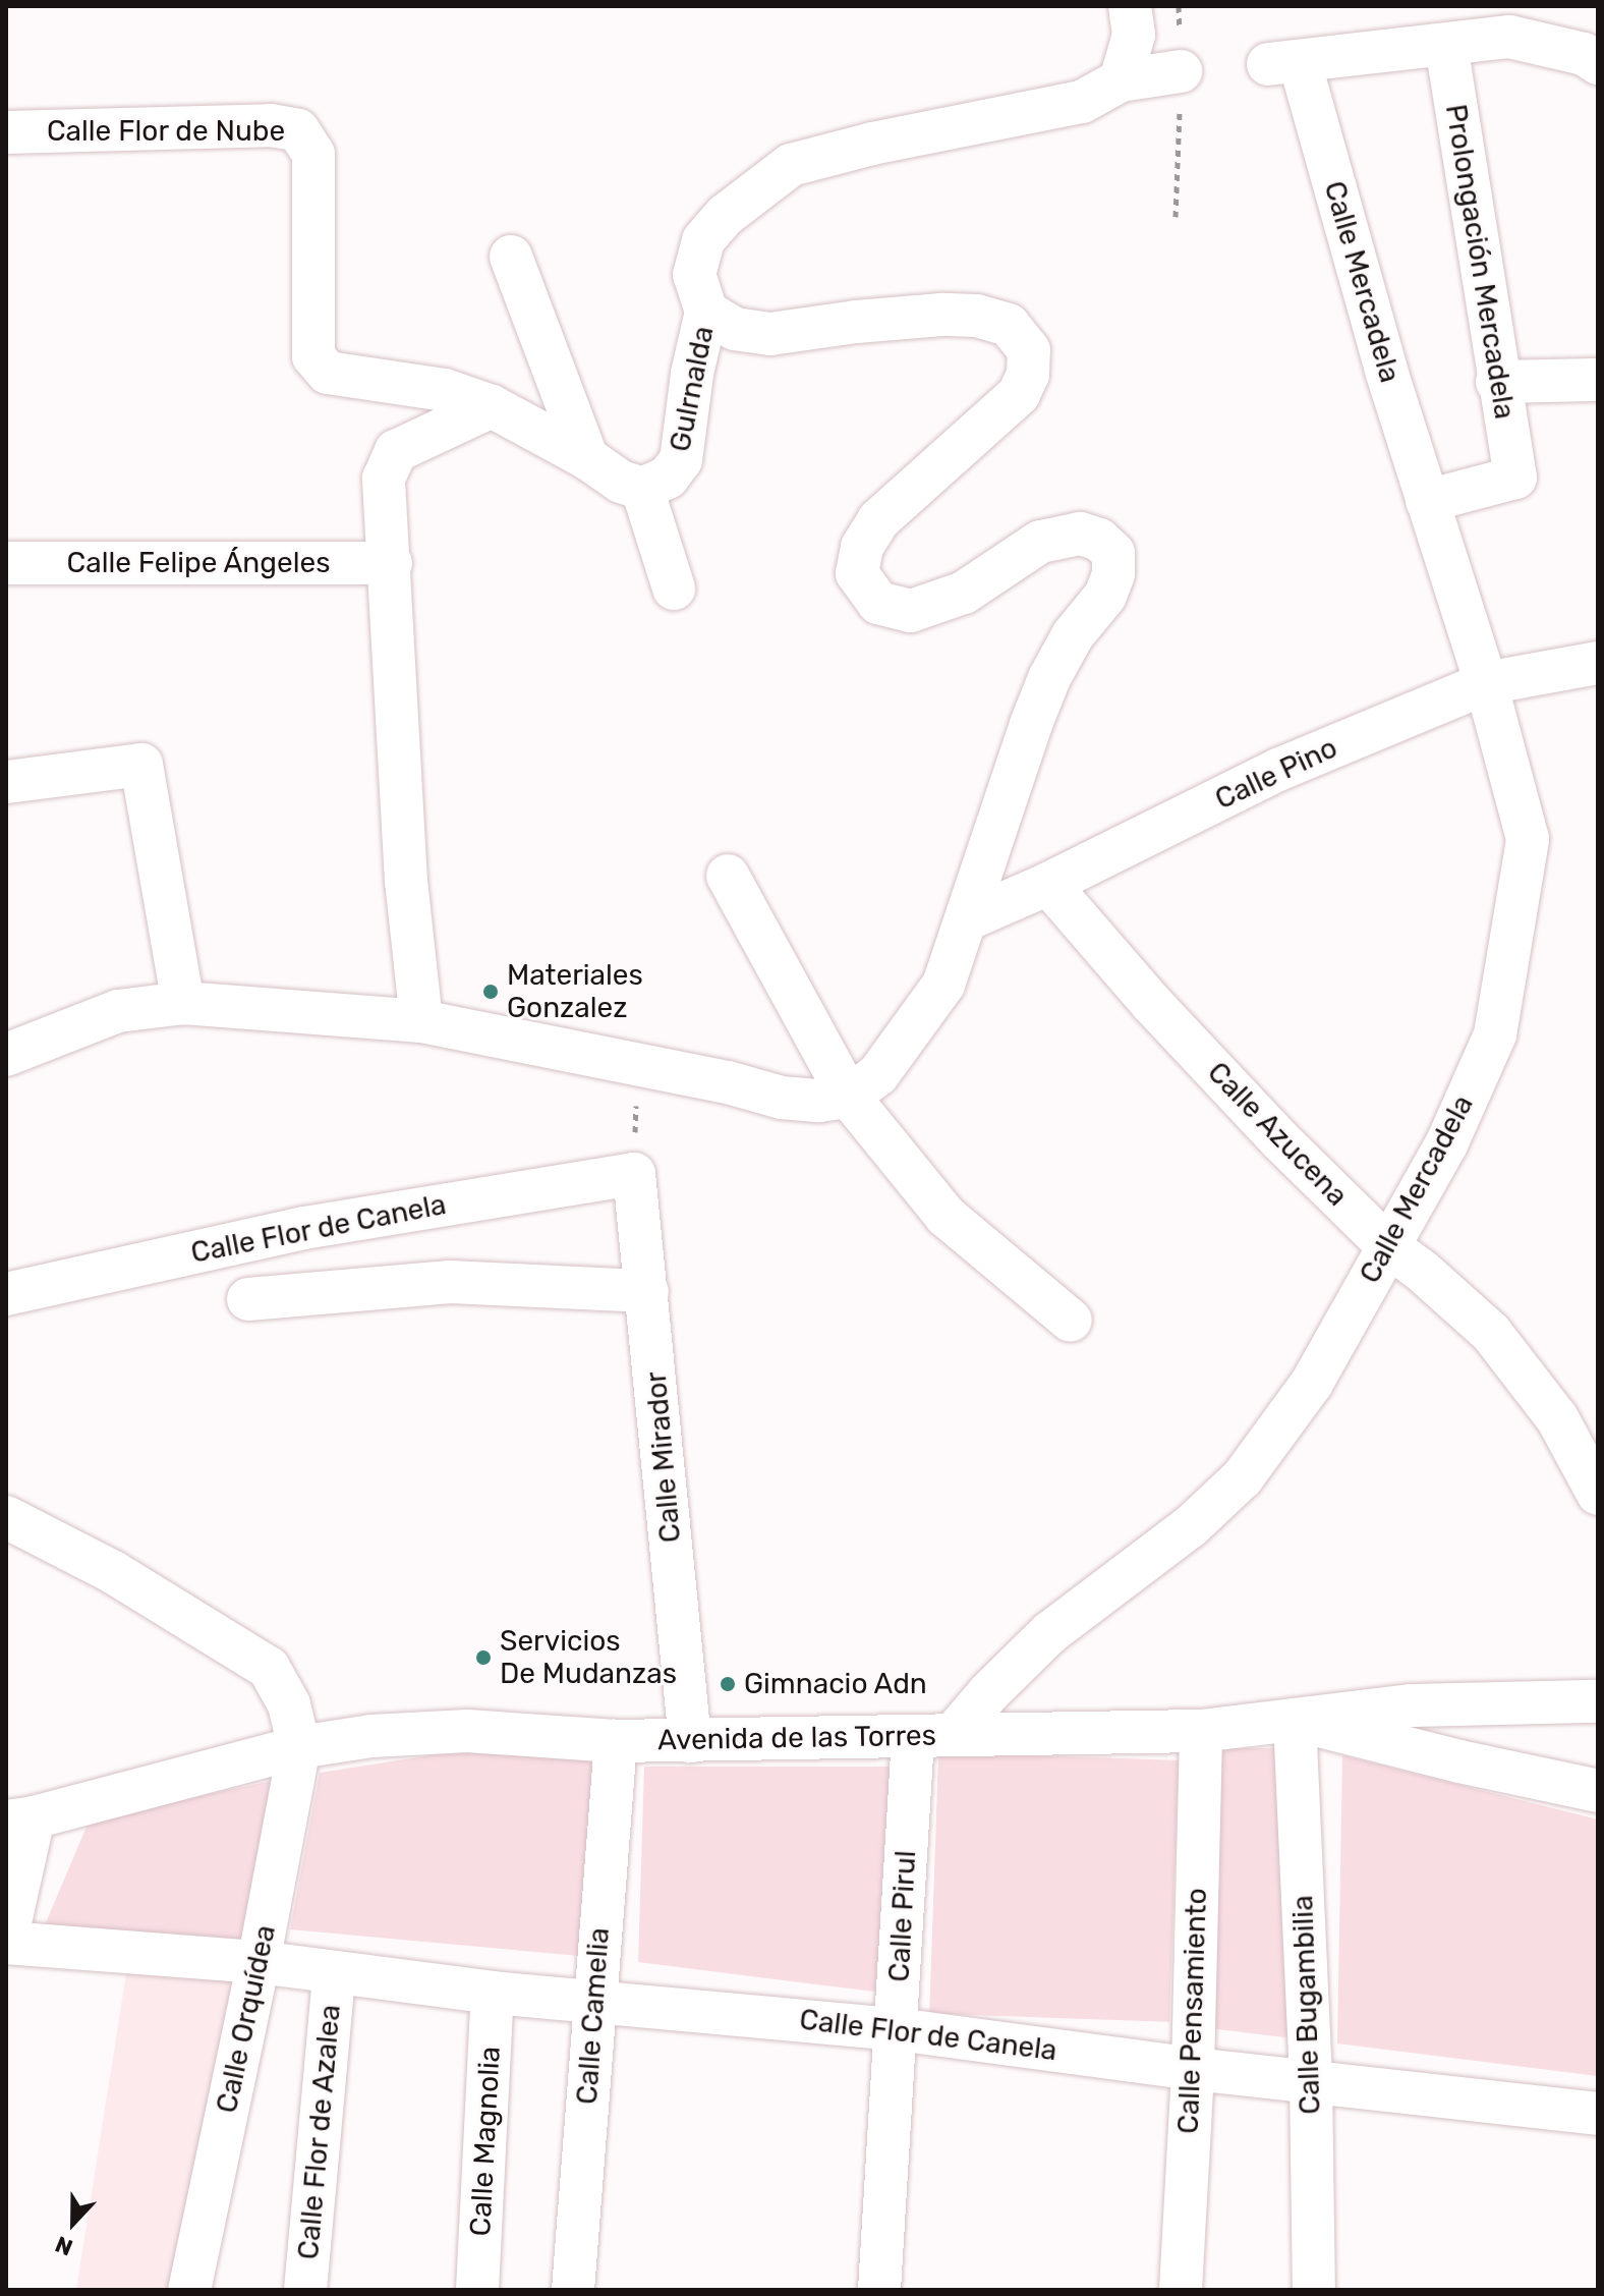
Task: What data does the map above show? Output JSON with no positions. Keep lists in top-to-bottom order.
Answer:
{
  "streets": {
    "street": [
      "Calle Flor de Nube",
      "Prolongación Mercadela",
      "Calle Mercadela",
      "Gulrnalda",
      "Calle Felipe Ángeles",
      "Calle Pino",
      "Calle Azucena",
      "Calle Flor de Canela",
      "Calle Mirador",
      "Avenida de las Torres",
      "Calle Pirul",
      "Calle Bugambilia",
      "Calle Pensamiento",
      "Calle Camelia",
      "Calle Orquídea",
      "Calle Flor de Azalea",
      "Calle Magnolia"
    ]
  },
  "crossings": [
    ["Prolongación Mercadela", "Calle Mercadela"],
    ["Calle Mercadela", "Calle Pino"],
    ["Calle Mercadela", "Calle Azucena"],
    ["Calle Mercadela", "Avenida de las Torres"],
    ["Calle Mercadela", "Calle Pirul"],
    ["Calle Pino", "Calle Azucena"],
    ["Calle Flor de Canela", "Calle Mirador"],
    ["Calle Flor de Canela", "Calle Pirul"],
    ["Calle Flor de Canela", "Calle Bugambilia"],
    ["Calle Flor de Canela", "Calle Pensamiento"],
    ["Calle Flor de Canela", "Calle Camelia"],
    ["Calle Flor de Canela", "Calle Orquídea"],
    ["Calle Flor de Canela", "Calle Flor de Azalea"],
    ["Calle Flor de Canela", "Calle Magnolia"],
    ["Calle Mirador", "Avenida de las Torres"],
    ["Avenida de las Torres", "Calle Pirul"],
    ["Avenida de las Torres", "Calle Bugambilia"],
    ["Avenida de las Torres", "Calle Pensamiento"],
    ["Avenida de las Torres", "Calle Camelia"],
    ["Avenida de las Torres", "Calle Orquídea"]
  ],
  "places": ["Materiales Gonzalez", "Servicios De Mudanzas", "Gimnacio Adn"],
  "north": "bottom"
}
